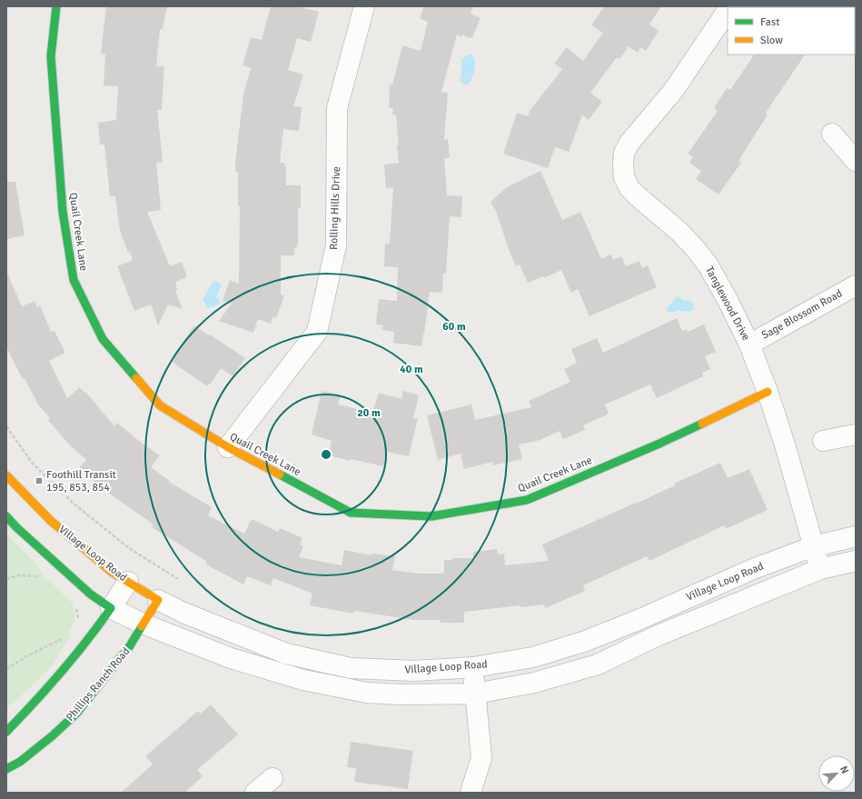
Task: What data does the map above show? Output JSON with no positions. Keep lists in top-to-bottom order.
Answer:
{
  "streets": {
    "street": [
      "Rolling Hills Drive",
      "Quail Creek Lane",
      "Tanglewood Drive",
      "Sage Blossom Road",
      "Village Loop Road",
      "Phillips Ranch Road"
    ]
  },
  "crossings": [
    ["Rolling Hills Drive", "Quail Creek Lane"],
    ["Quail Creek Lane", "Tanglewood Drive"],
    ["Tanglewood Drive", "Sage Blossom Road"],
    ["Tanglewood Drive", "Village Loop Road"],
    ["Village Loop Road", "Phillips Ranch Road"]
  ],
  "places": {
    "transit": ["Foothill Transit 195, 853, 854"]
  },
  "legend": ["Fast", "Slow"],
  "north": "top right",
  "rings": ["60 m", "40 m", "20 m"]
}
